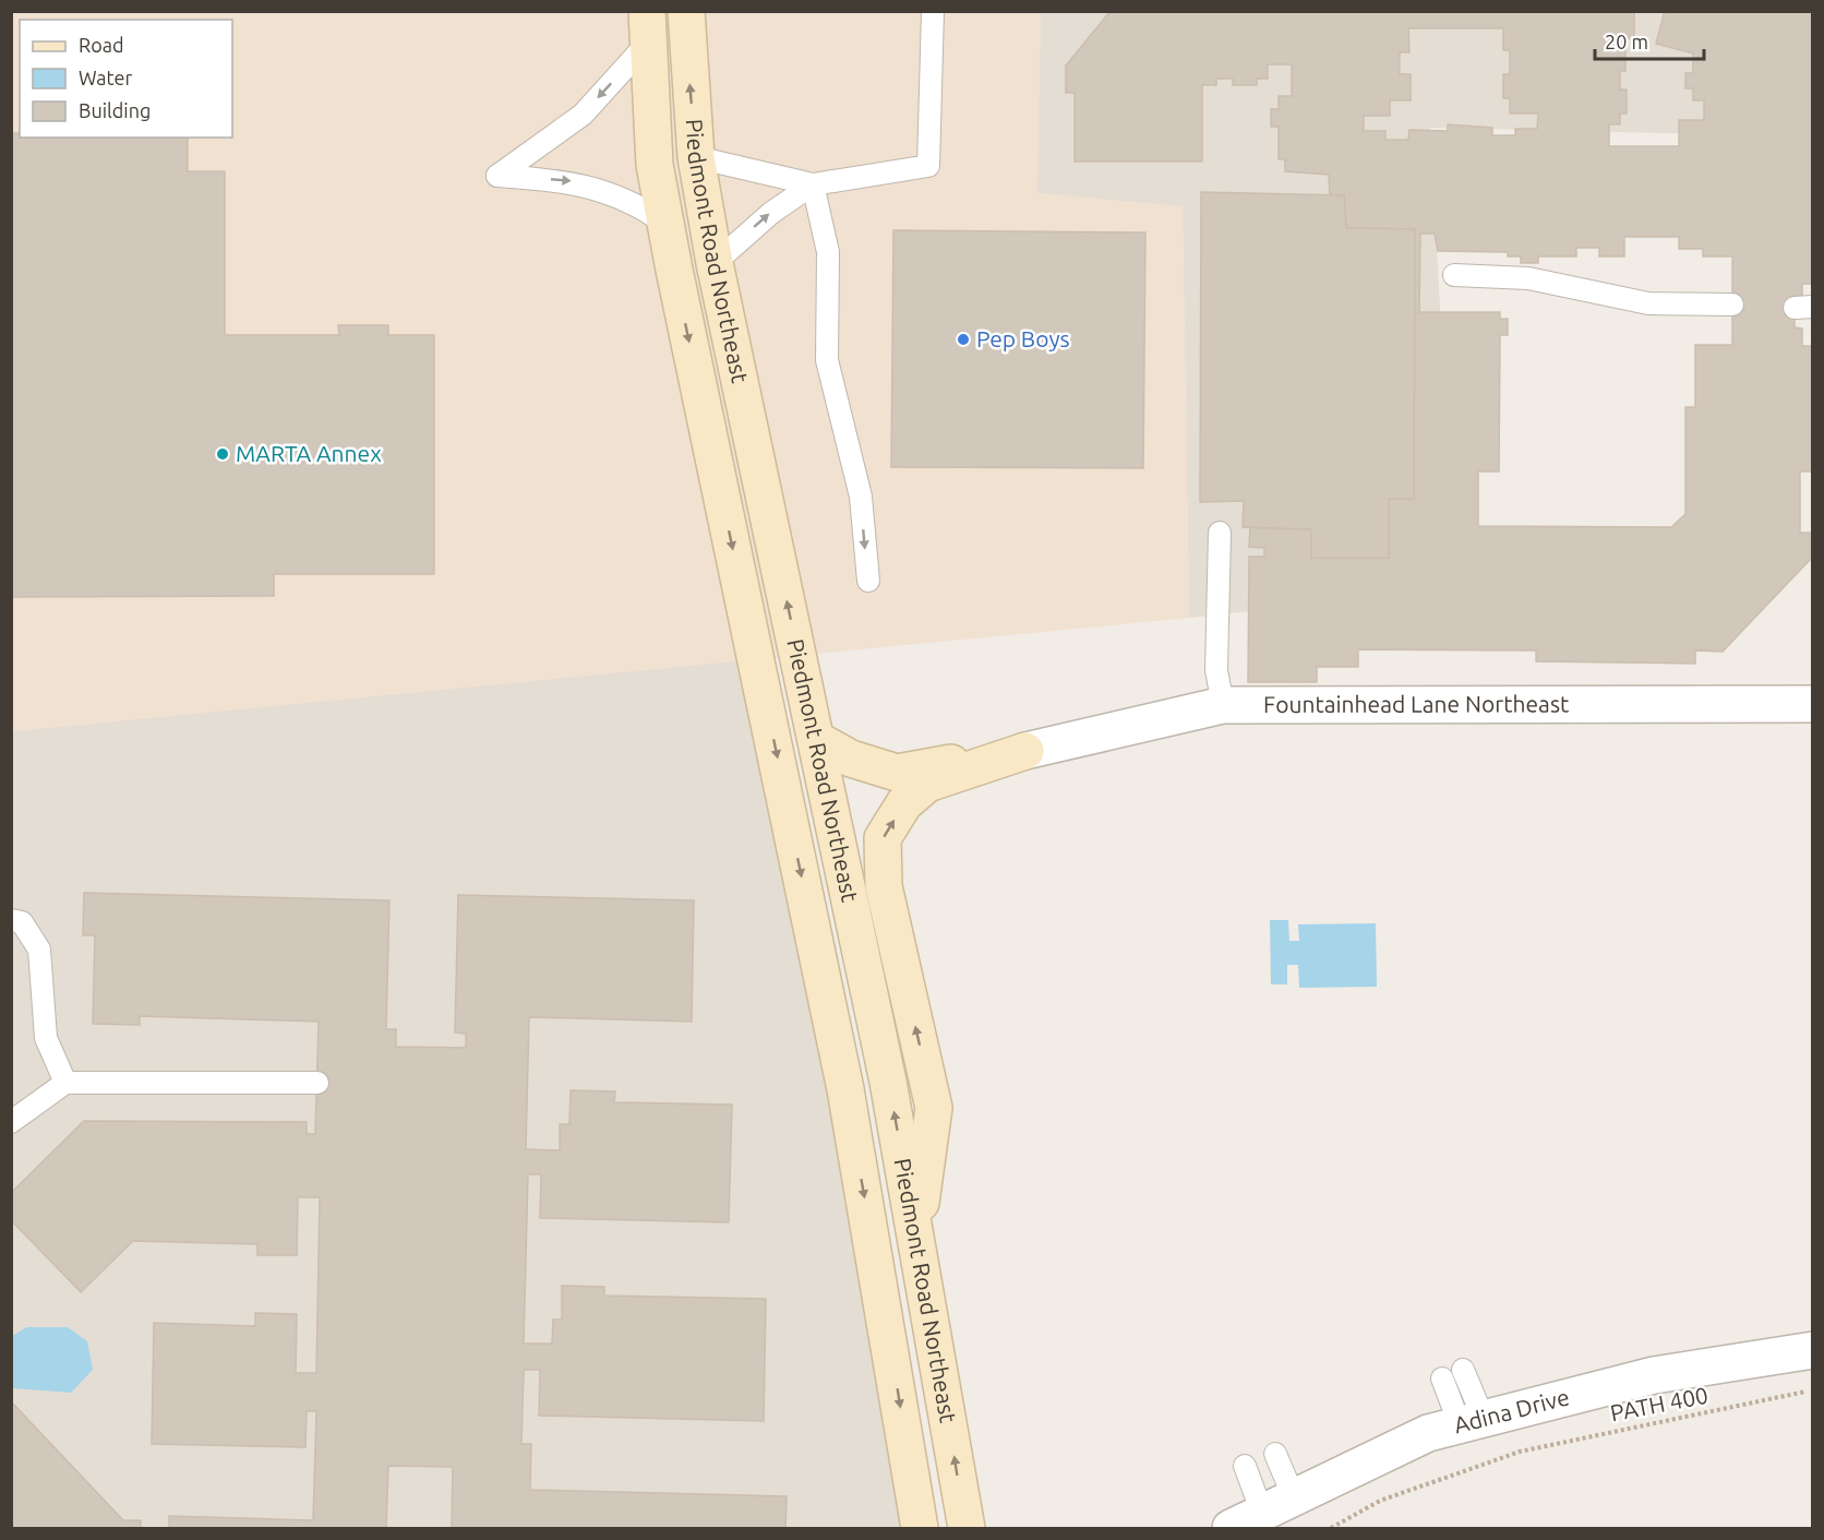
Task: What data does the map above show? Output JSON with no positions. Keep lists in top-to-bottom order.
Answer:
{
  "streets": {
    "main road": ["Piedmont Road Northeast"],
    "street": ["Fountainhead Lane Northeast", "Adina Drive"],
    "path": ["PATH 400"]
  },
  "places": ["Pep Boys", "MARTA Annex"],
  "legend": ["Road", "Water", "Building"],
  "scale_bar": "20 m"
}
